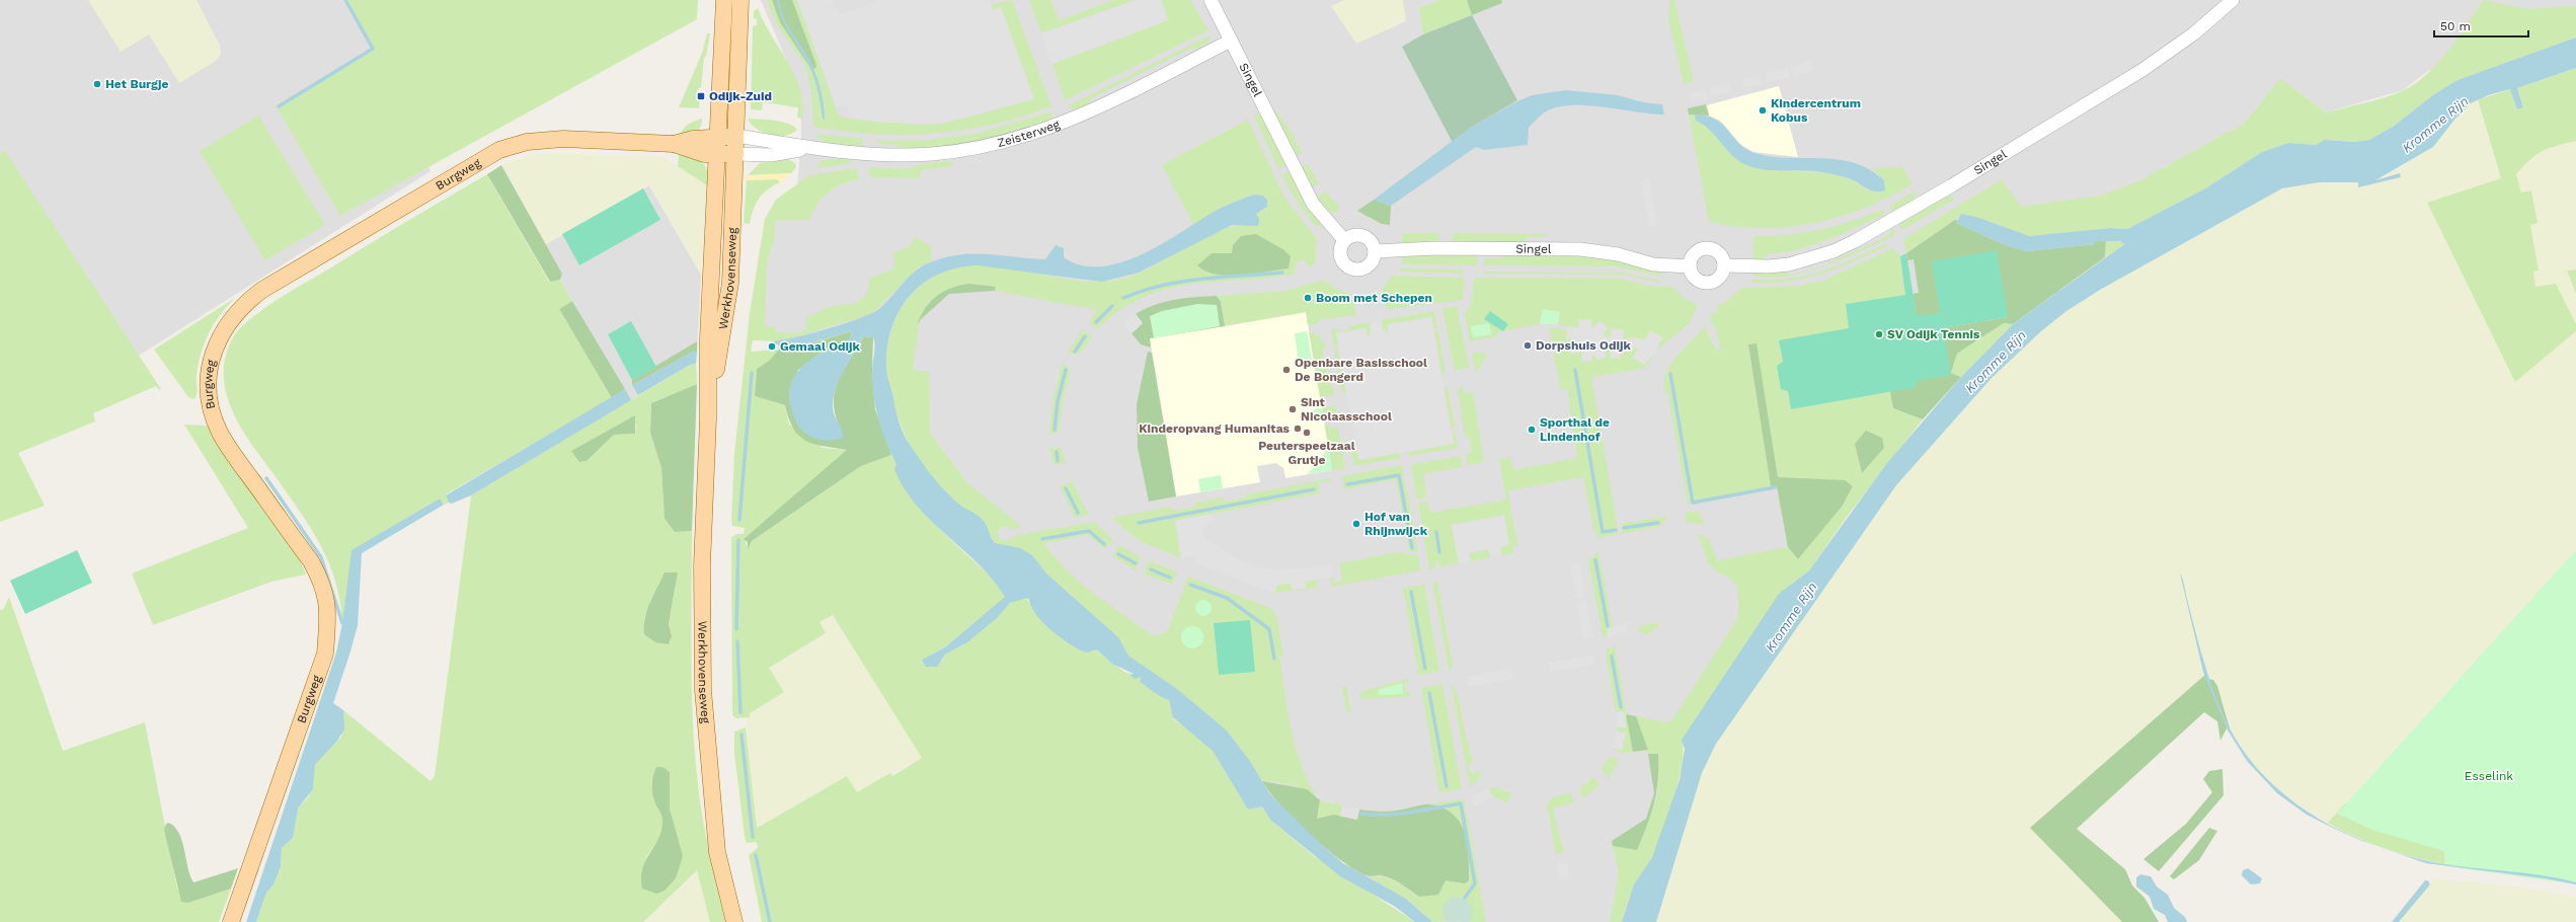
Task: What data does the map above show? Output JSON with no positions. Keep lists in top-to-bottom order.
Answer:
{
  "streets": {
    "main road": ["Burgweg", "Werkhovenseweg"],
    "street": ["Singel", "Zeisterweg"]
  },
  "crossings": [
    ["Singel", "Zeisterweg"],
    ["Zeisterweg", "Burgweg"],
    ["Zeisterweg", "Werkhovenseweg"],
    ["Burgweg", "Werkhovenseweg"]
  ],
  "water": ["Kromme Rijn"],
  "parks": ["Esselink"],
  "places": {
    "other": [
      "Het Burgje",
      "Kindercentrum Kobus",
      "Boom met Schepen",
      "SV Odijk Tennis",
      "Dorpshuis Odijk",
      "Gemaal Odijk",
      "Openbare Basisschool De Bongerd",
      "Sint Nicolaasschool",
      "Kinderopvang Humanitas",
      "Sporthal de Lindenhof",
      "Peuterspeelzaal Grutje",
      "Hof van Rhijnwijck"
    ],
    "transit": ["Odijk-Zuid"]
  },
  "scale_bar": "50 m"
}
